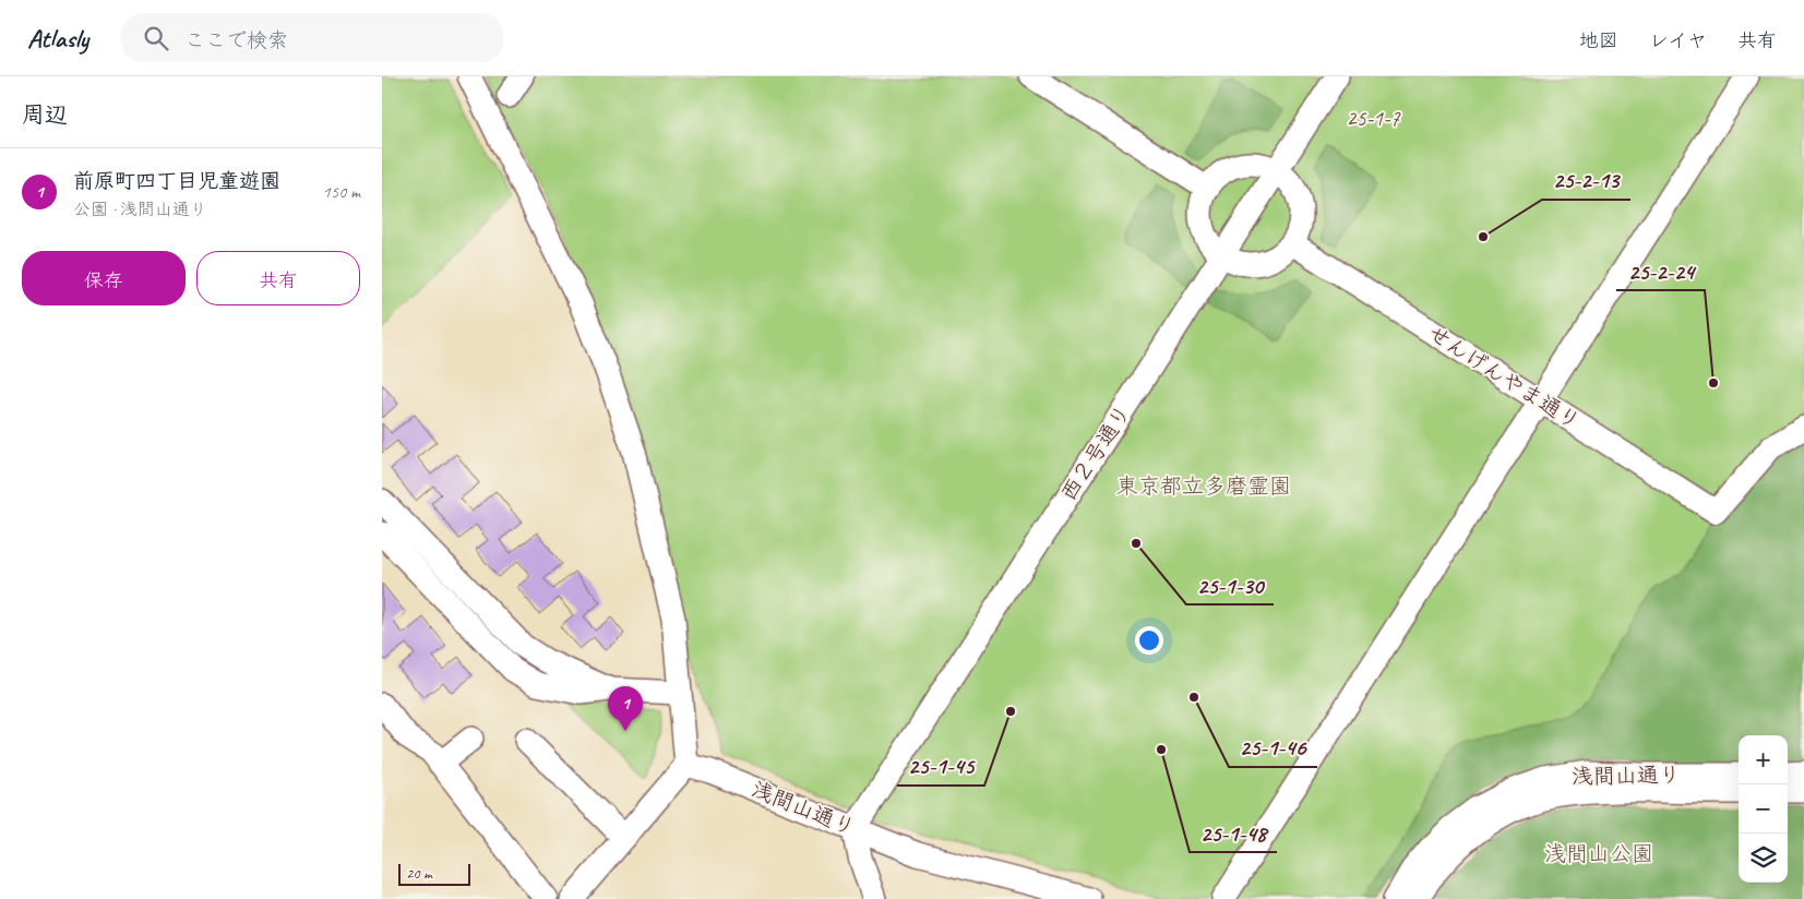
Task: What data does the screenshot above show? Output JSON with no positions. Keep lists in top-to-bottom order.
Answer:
{
  "streets": {
    "street": ["せんげんやま通り", "西２号通り", "浅間山通り"]
  },
  "crossings": [
    ["西２号通り", "浅間山通り"]
  ],
  "parks": ["25-1-7", "東京都立多磨霊園", "浅間山公園"],
  "places": [
    "25-2-13",
    "25-2-24",
    "25-1-30",
    "25-1-46",
    "25-1-45",
    "25-1-48"
  ],
  "scale_bar": "20 m",
  "page": {
    "header": "Atlasly",
    "search": "ここで検索",
    "nav": ["地図", "レイヤ", "共有"],
    "heading": "周辺",
    "list": [
      {
        "mark": "1",
        "name": "前原町四丁目児童遊園",
        "note": "公園 · 浅間山通り",
        "value": "150 m"
      }
    ],
    "buttons": ["保存", "共有"],
    "pins": "1",
    "map_buttons": ["+", "−"],
    "scale": "20 m"
  }
}
